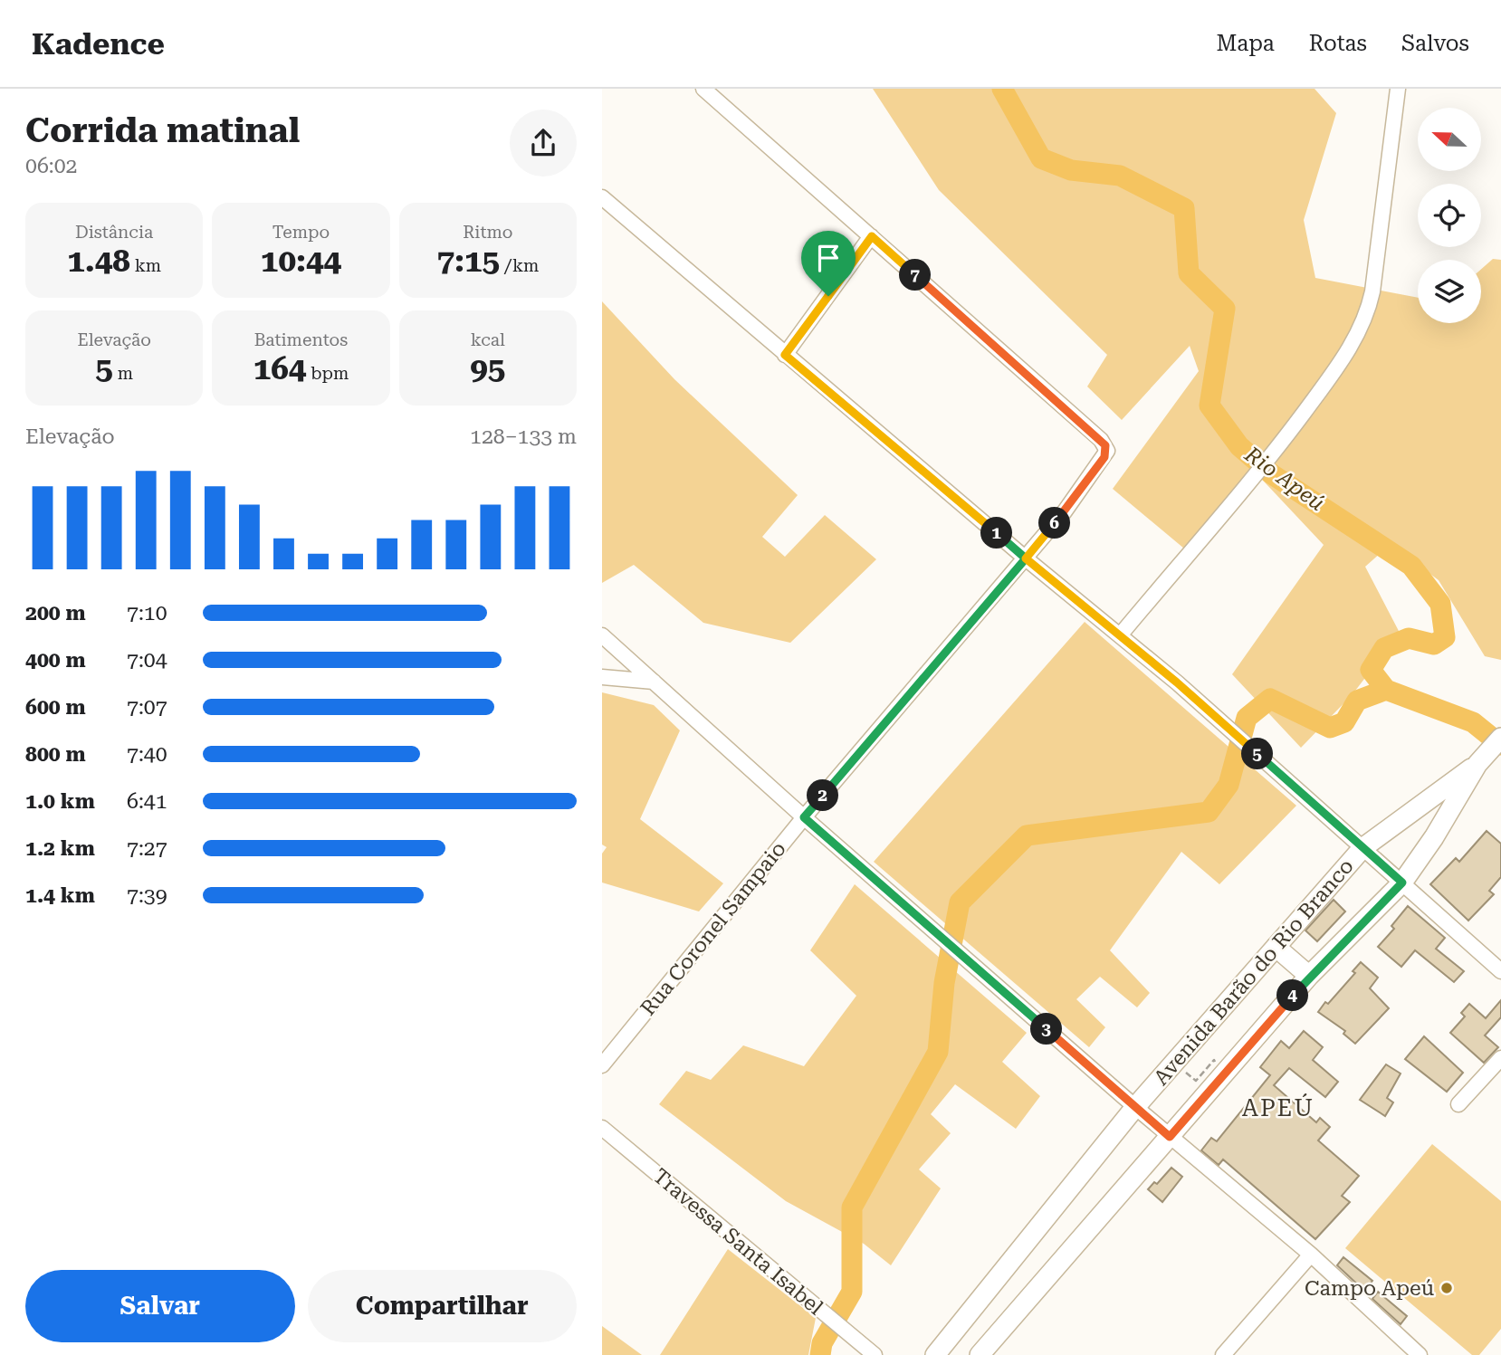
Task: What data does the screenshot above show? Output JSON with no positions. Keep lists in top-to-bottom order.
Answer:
{
  "streets": {
    "main road": ["Avenida Barão do Rio Branco"],
    "street": ["Rua Coronel Sampaio", "Travessa Santa Isabel"]
  },
  "districts": ["APEÚ"],
  "water": ["Rio Apeú"],
  "places": ["Campo Apeú"],
  "north": "left",
  "page": {
    "header": "Kadence",
    "nav": ["Mapa", "Rotas", "Salvos"],
    "heading": ["Corrida matinal", "06:02"],
    "stats": [
      ["Distância", "1.48 km"],
      ["Tempo", "10:44"],
      ["Ritmo", "7:15 /km"],
      ["Elevação", "5 m"],
      ["Batimentos", "164 bpm"],
      ["kcal", "95"]
    ],
    "pins": [
      "7",
      "6",
      "1",
      "5",
      "2",
      "4",
      "3"
    ],
    "chart": ["Elevação", "128–133 m"],
    "list": [
      {
        "name": "200 m",
        "note": "7:10"
      },
      {
        "name": "400 m",
        "note": "7:04"
      },
      {
        "name": "600 m",
        "note": "7:07"
      },
      {
        "name": "800 m",
        "note": "7:40"
      },
      {
        "name": "1.0 km",
        "note": "6:41"
      },
      {
        "name": "1.2 km",
        "note": "7:27"
      },
      {
        "name": "1.4 km",
        "note": "7:39"
      }
    ],
    "buttons": ["Salvar", "Compartilhar"]
  }
}
